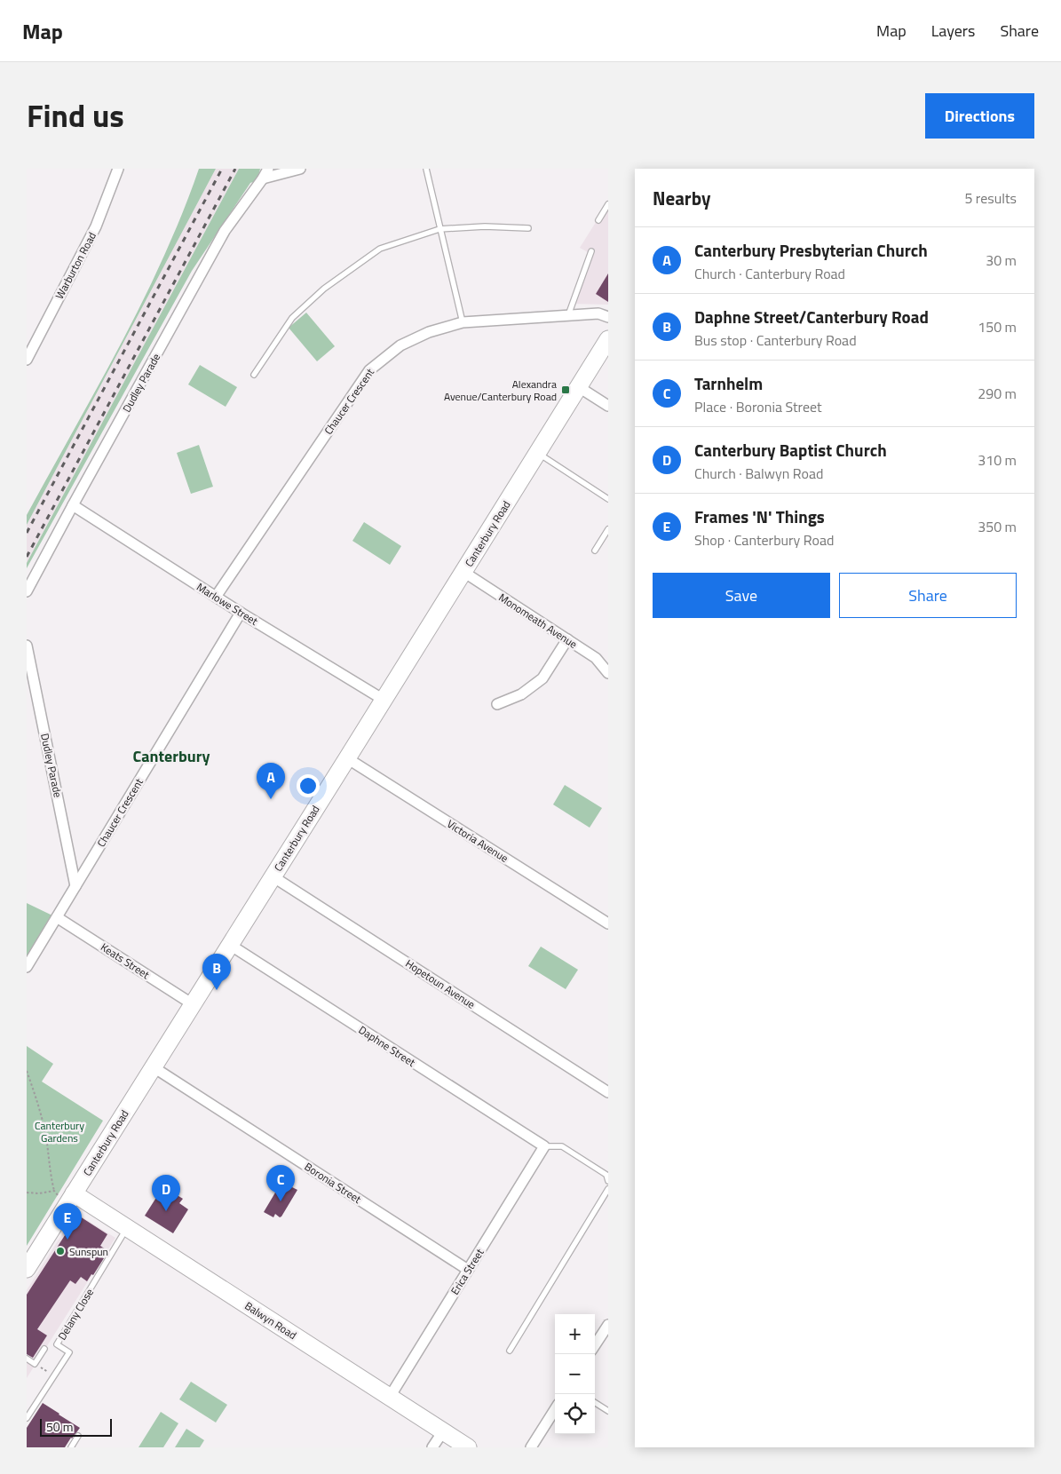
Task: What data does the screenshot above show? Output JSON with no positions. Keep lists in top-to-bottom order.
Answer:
{
  "streets": {
    "main road": ["Canterbury Road", "Balwyn Road"],
    "street": [
      "Warburton Road",
      "Dudley Parade",
      "Chaucer Crescent",
      "Marlowe Street",
      "Monomeath Avenue",
      "Victoria Avenue",
      "Keats Street",
      "Hopetoun Avenue",
      "Daphne Street",
      "Boronia Street",
      "Erica Street"
    ],
    "lane": ["Delany Close"]
  },
  "crossings": [
    ["Dudley Parade", "Chaucer Crescent"],
    ["Dudley Parade", "Marlowe Street"],
    ["Chaucer Crescent", "Marlowe Street"],
    ["Chaucer Crescent", "Keats Street"],
    ["Canterbury Road", "Marlowe Street"],
    ["Canterbury Road", "Monomeath Avenue"],
    ["Canterbury Road", "Victoria Avenue"],
    ["Canterbury Road", "Keats Street"],
    ["Canterbury Road", "Hopetoun Avenue"],
    ["Canterbury Road", "Daphne Street"],
    ["Canterbury Road", "Boronia Street"],
    ["Canterbury Road", "Balwyn Road"],
    ["Daphne Street", "Erica Street"],
    ["Boronia Street", "Erica Street"],
    ["Erica Street", "Balwyn Road"],
    ["Delany Close", "Balwyn Road"]
  ],
  "districts": ["Canterbury"],
  "parks": ["Canterbury Gardens"],
  "places": {
    "transit": ["Alexandra Avenue/Canterbury Road"],
    "other": ["Sunspun"]
  },
  "scale_bar": "50 m",
  "page": {
    "header": "Map",
    "nav": ["Map", "Layers", "Share"],
    "title": "Find us",
    "buttons": [
      "Directions",
      ["Save", "Share"]
    ],
    "heading": ["Nearby", "5 results"],
    "list": [
      {
        "mark": "A",
        "name": "Canterbury Presbyterian Church",
        "note": "Church · Canterbury Road",
        "value": "30 m"
      },
      {
        "mark": "B",
        "name": "Daphne Street/Canterbury Road",
        "note": "Bus stop · Canterbury Road",
        "value": "150 m"
      },
      {
        "mark": "C",
        "name": "Tarnhelm",
        "note": "Place · Boronia Street",
        "value": "290 m"
      },
      {
        "mark": "D",
        "name": "Canterbury Baptist Church",
        "note": "Church · Balwyn Road",
        "value": "310 m"
      },
      {
        "mark": "E",
        "name": "Frames 'N' Things",
        "note": "Shop · Canterbury Road",
        "value": "350 m"
      }
    ],
    "pins": [
      "A",
      "B",
      "C",
      "D",
      "E"
    ],
    "map_buttons": ["+", "−"],
    "scale": "50 m"
  }
}
